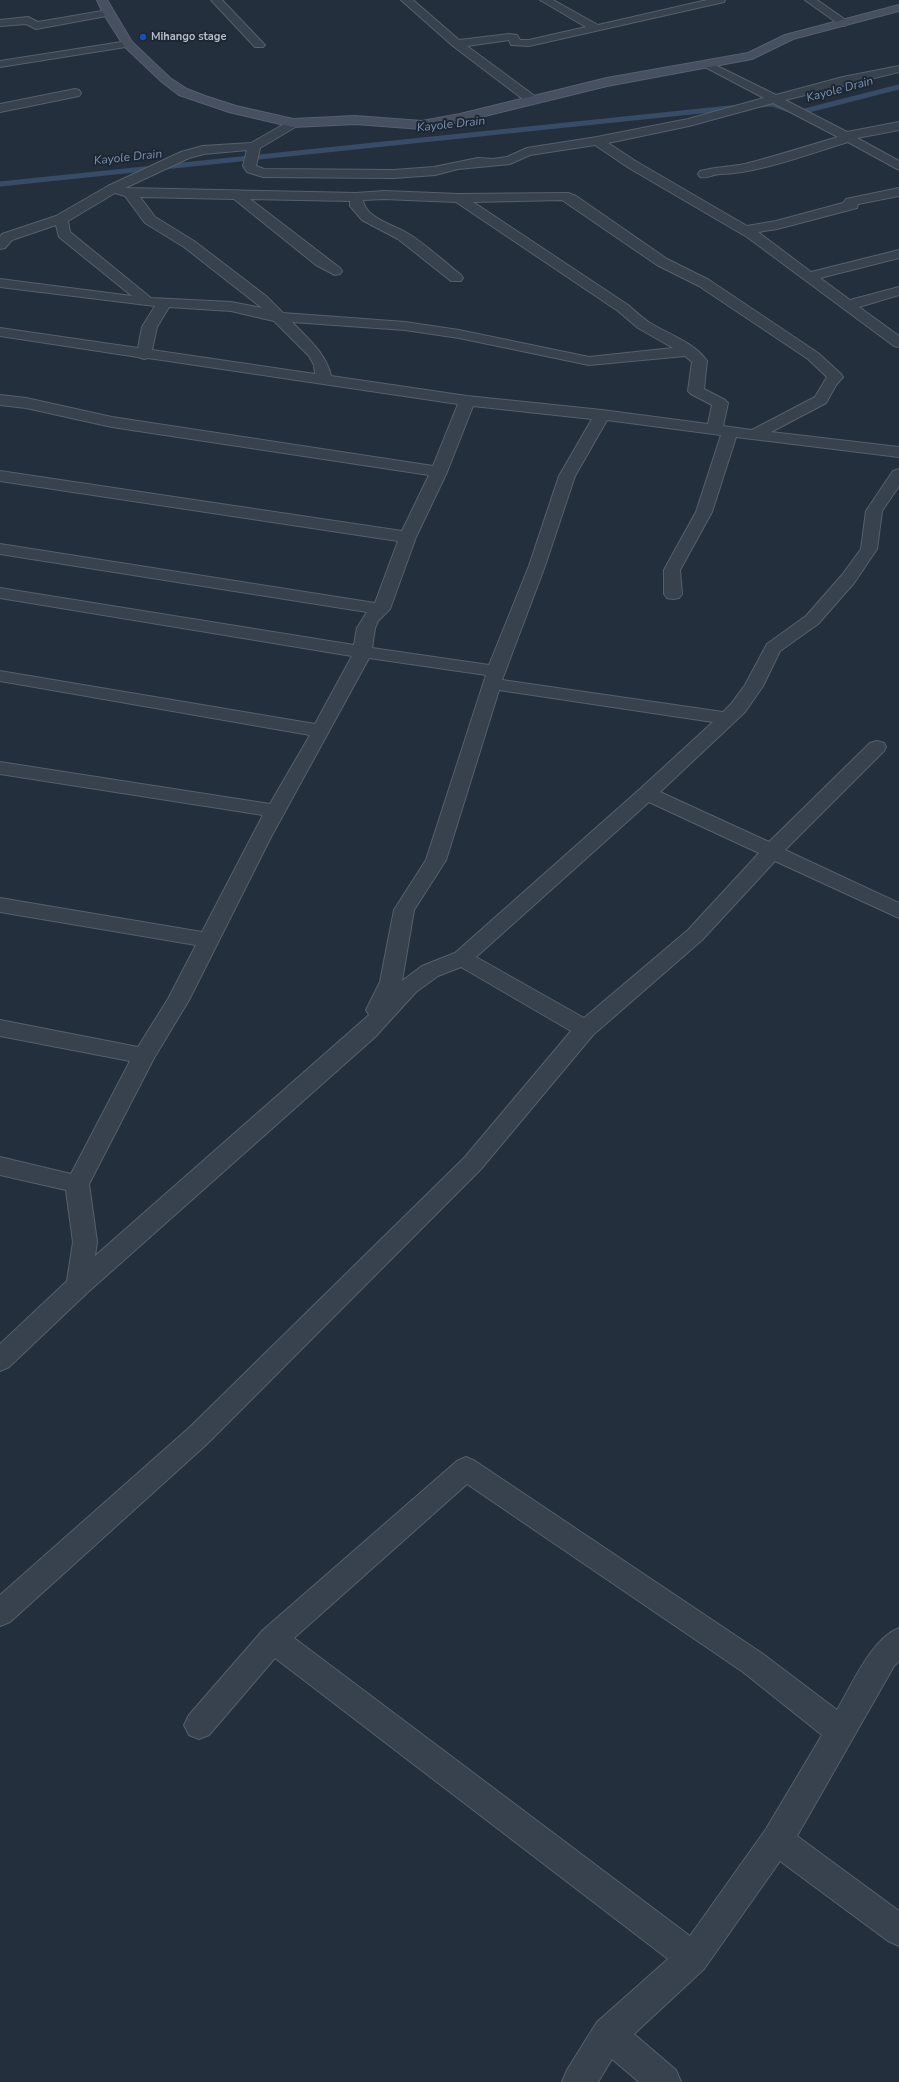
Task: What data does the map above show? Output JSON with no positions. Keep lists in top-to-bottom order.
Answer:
{
  "water": ["Kayole Drain"],
  "places": ["Mihango stage"]
}
